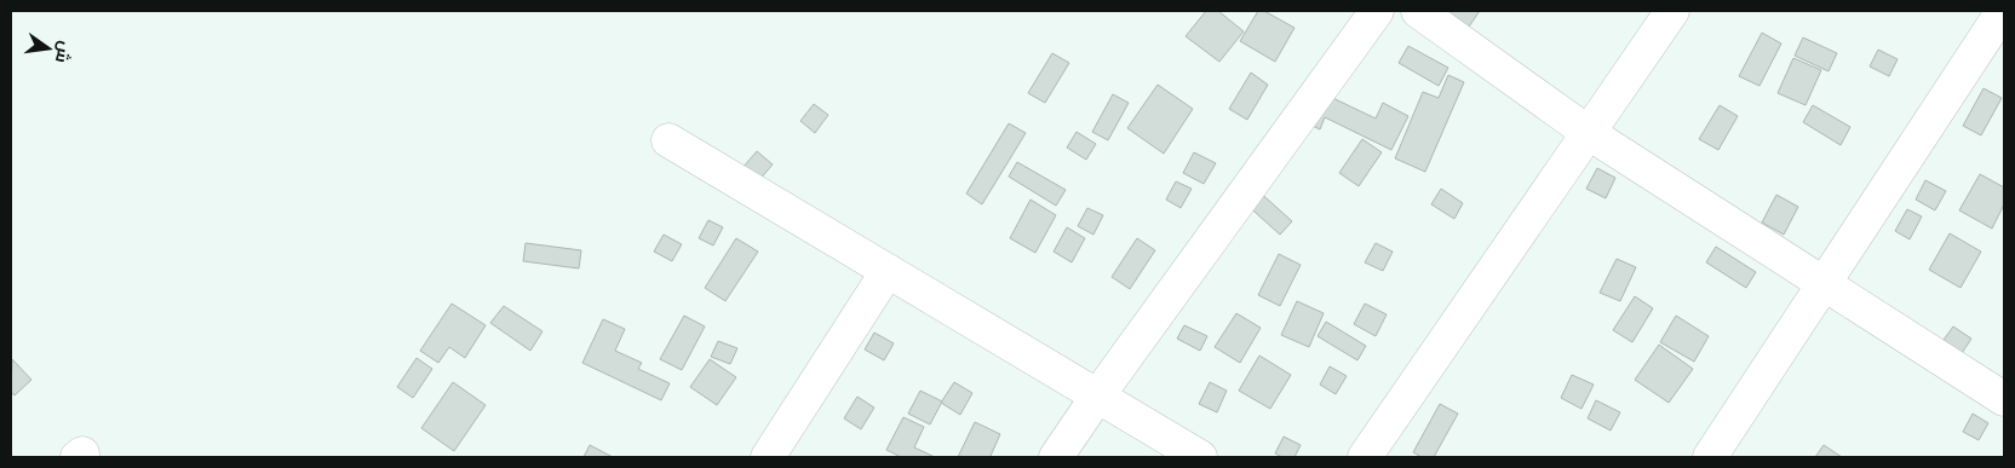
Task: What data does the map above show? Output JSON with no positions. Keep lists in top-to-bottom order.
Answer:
{
  "north": "right"
}
